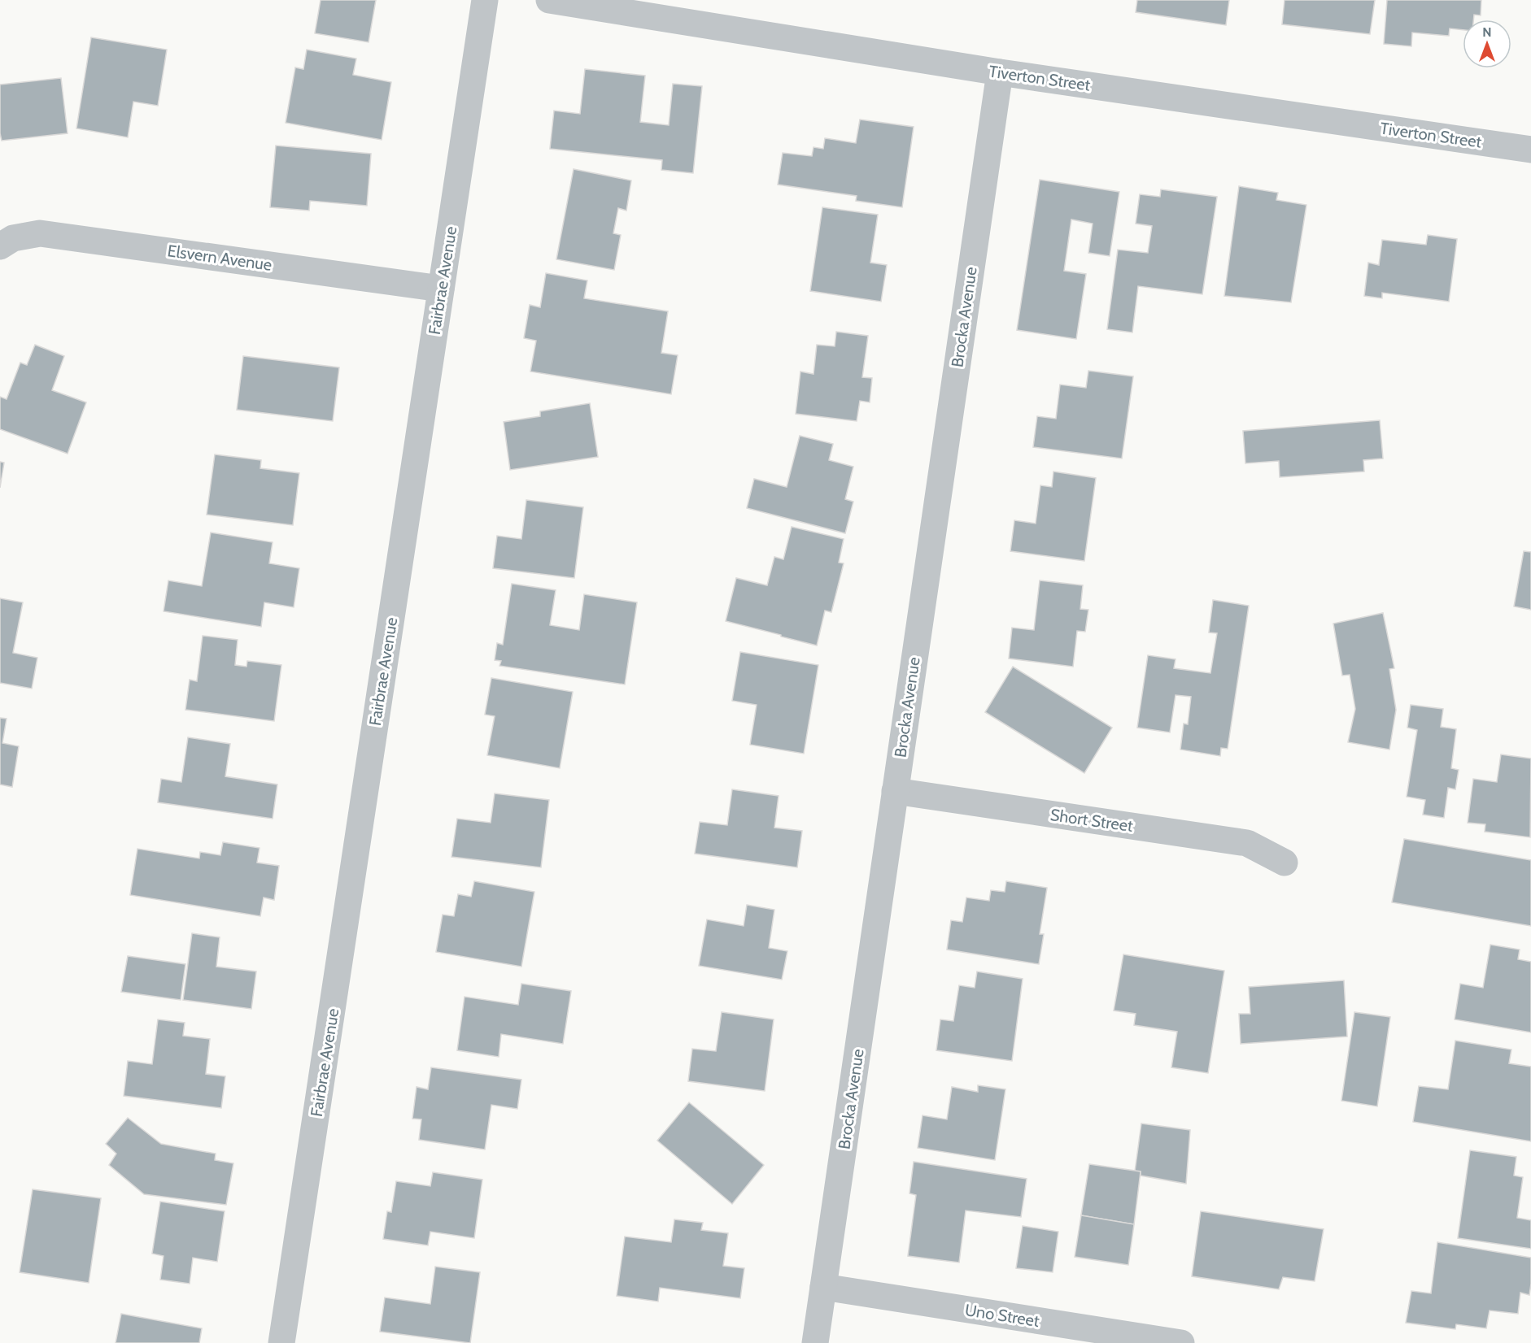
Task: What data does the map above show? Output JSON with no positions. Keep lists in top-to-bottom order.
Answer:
{
  "streets": {
    "street": [
      "Tiverton Street",
      "Elsvern Avenue",
      "Fairbrae Avenue",
      "Brocka Avenue",
      "Short Street",
      "Uno Street"
    ]
  },
  "crossings": [
    ["Tiverton Street", "Brocka Avenue"],
    ["Elsvern Avenue", "Fairbrae Avenue"],
    ["Brocka Avenue", "Short Street"],
    ["Brocka Avenue", "Uno Street"]
  ],
  "north": "top"
}
